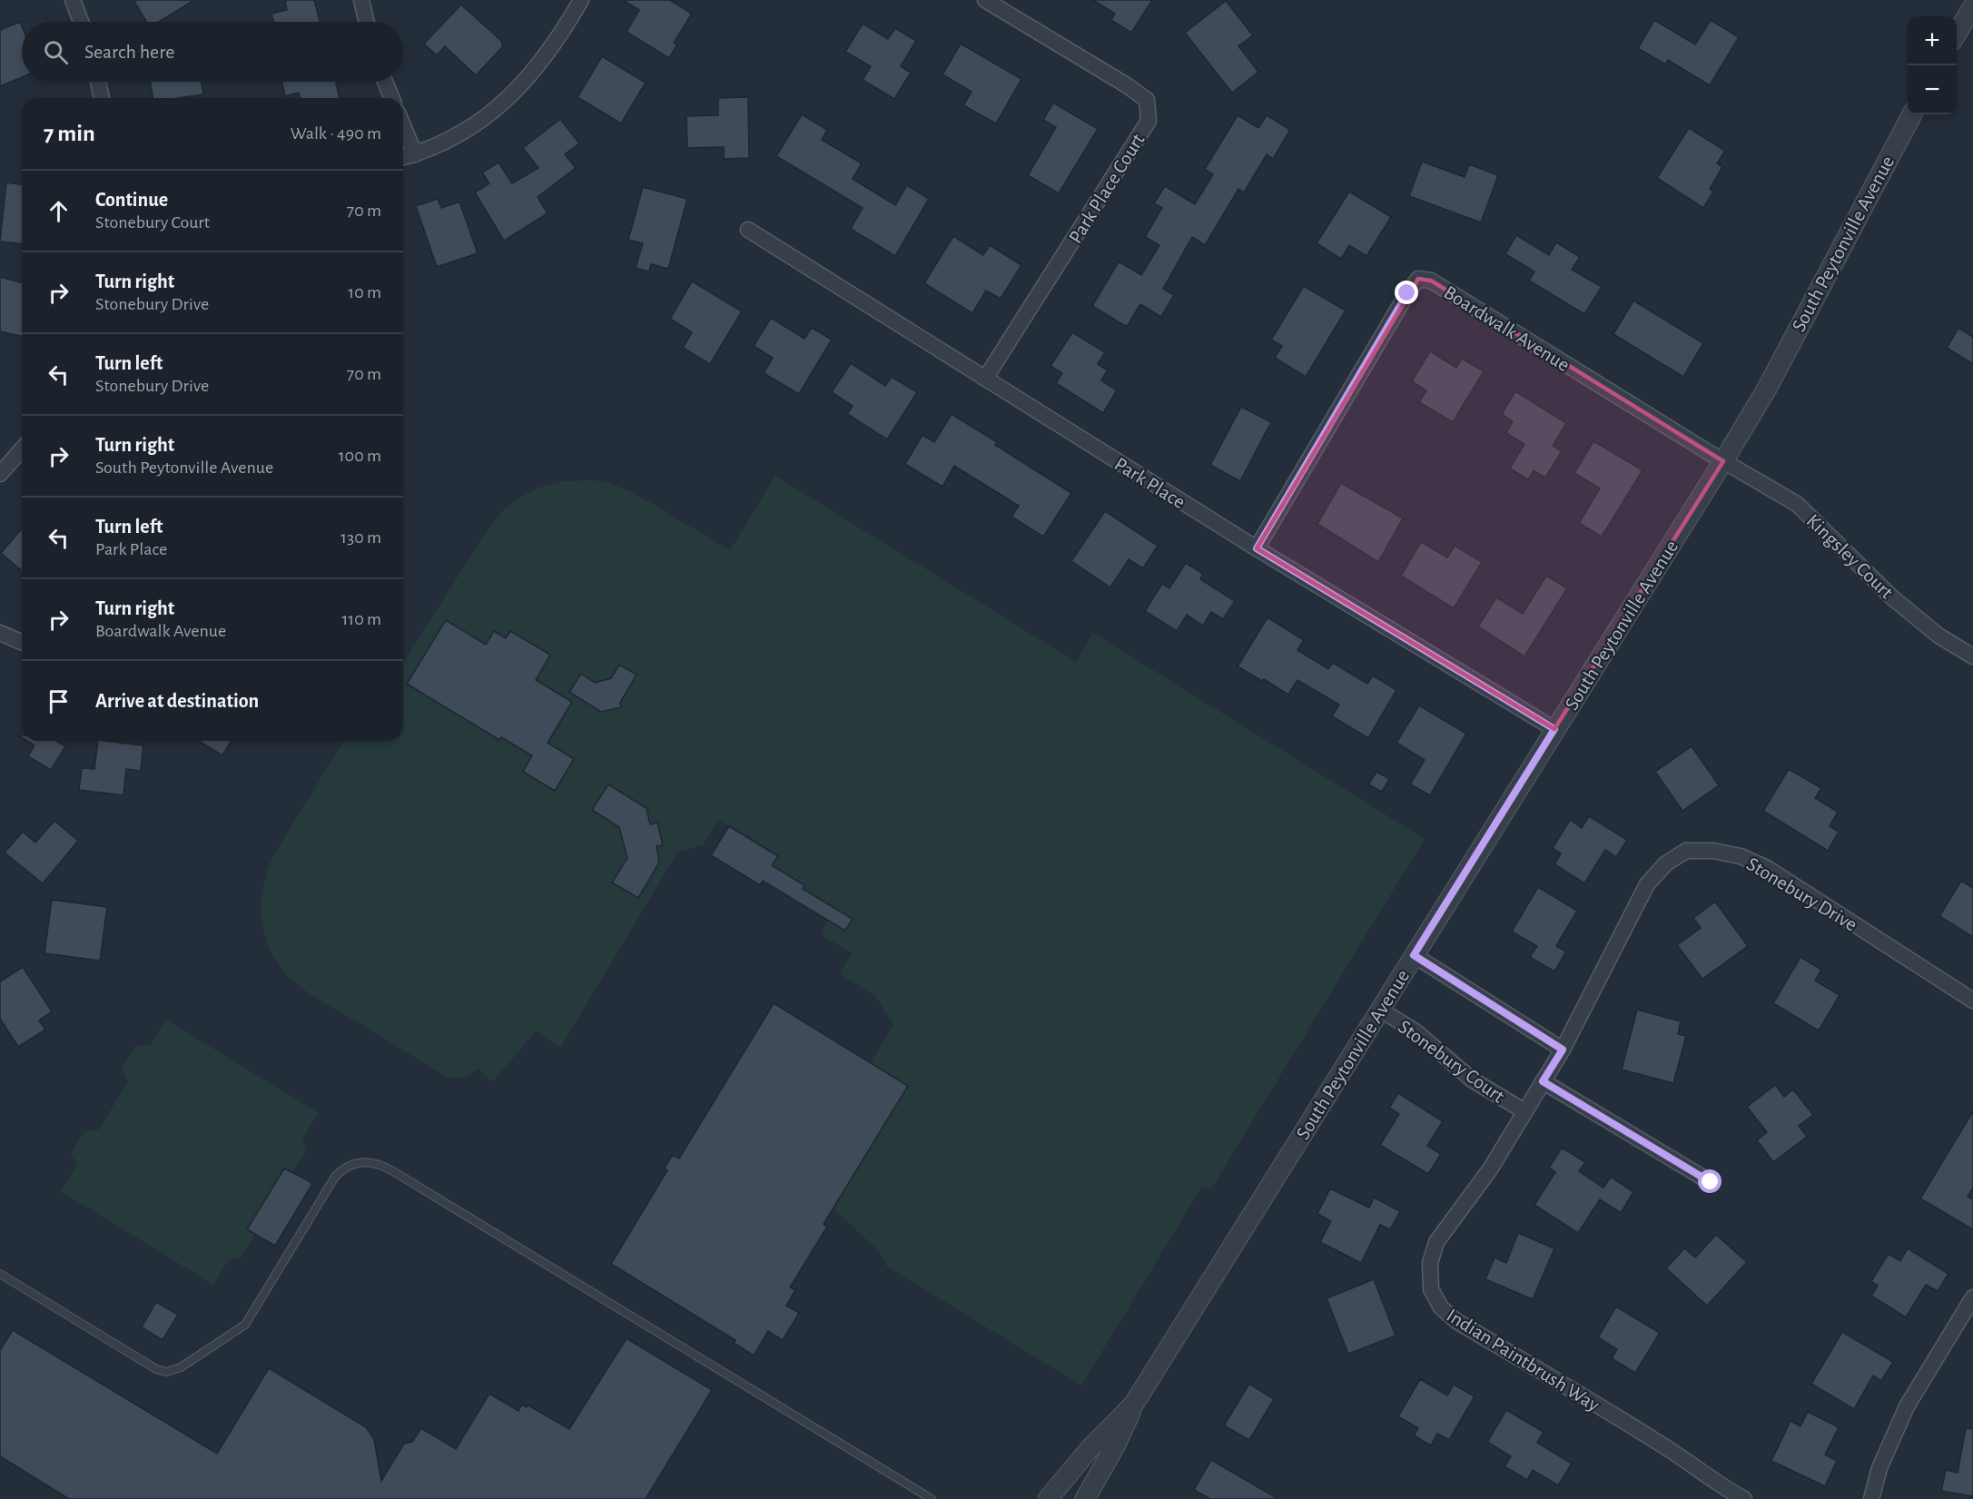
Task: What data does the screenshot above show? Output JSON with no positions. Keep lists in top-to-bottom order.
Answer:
{
  "streets": {
    "street": [
      "Park Place Court",
      "South Peytonville Avenue",
      "Boardwalk Avenue",
      "Park Place",
      "Kingsley Court",
      "Stonebury Drive",
      "Stonebury Court",
      "Indian Paintbrush Way"
    ]
  },
  "crossings": [
    ["Park Place Court", "Park Place"],
    ["South Peytonville Avenue", "Boardwalk Avenue"],
    ["South Peytonville Avenue", "Park Place"],
    ["South Peytonville Avenue", "Kingsley Court"],
    ["South Peytonville Avenue", "Stonebury Court"],
    ["Boardwalk Avenue", "Park Place"],
    ["Boardwalk Avenue", "Kingsley Court"],
    ["Stonebury Drive", "Indian Paintbrush Way"],
    ["Stonebury Court", "Indian Paintbrush Way"]
  ],
  "page": {
    "map_buttons": ["+", "−"],
    "search": "Search here",
    "heading": ["7 min", "Walk · 490 m"],
    "list": [
      ["Continue", "Stonebury Court", "70 m"],
      ["Turn right", "Stonebury Drive", "10 m"],
      ["Turn left", "Stonebury Drive", "70 m"],
      ["Turn right", "South Peytonville Avenue", "100 m"],
      ["Turn left", "Park Place", "130 m"],
      ["Turn right", "Boardwalk Avenue", "110 m"],
      "Arrive at destination"
    ]
  }
}
